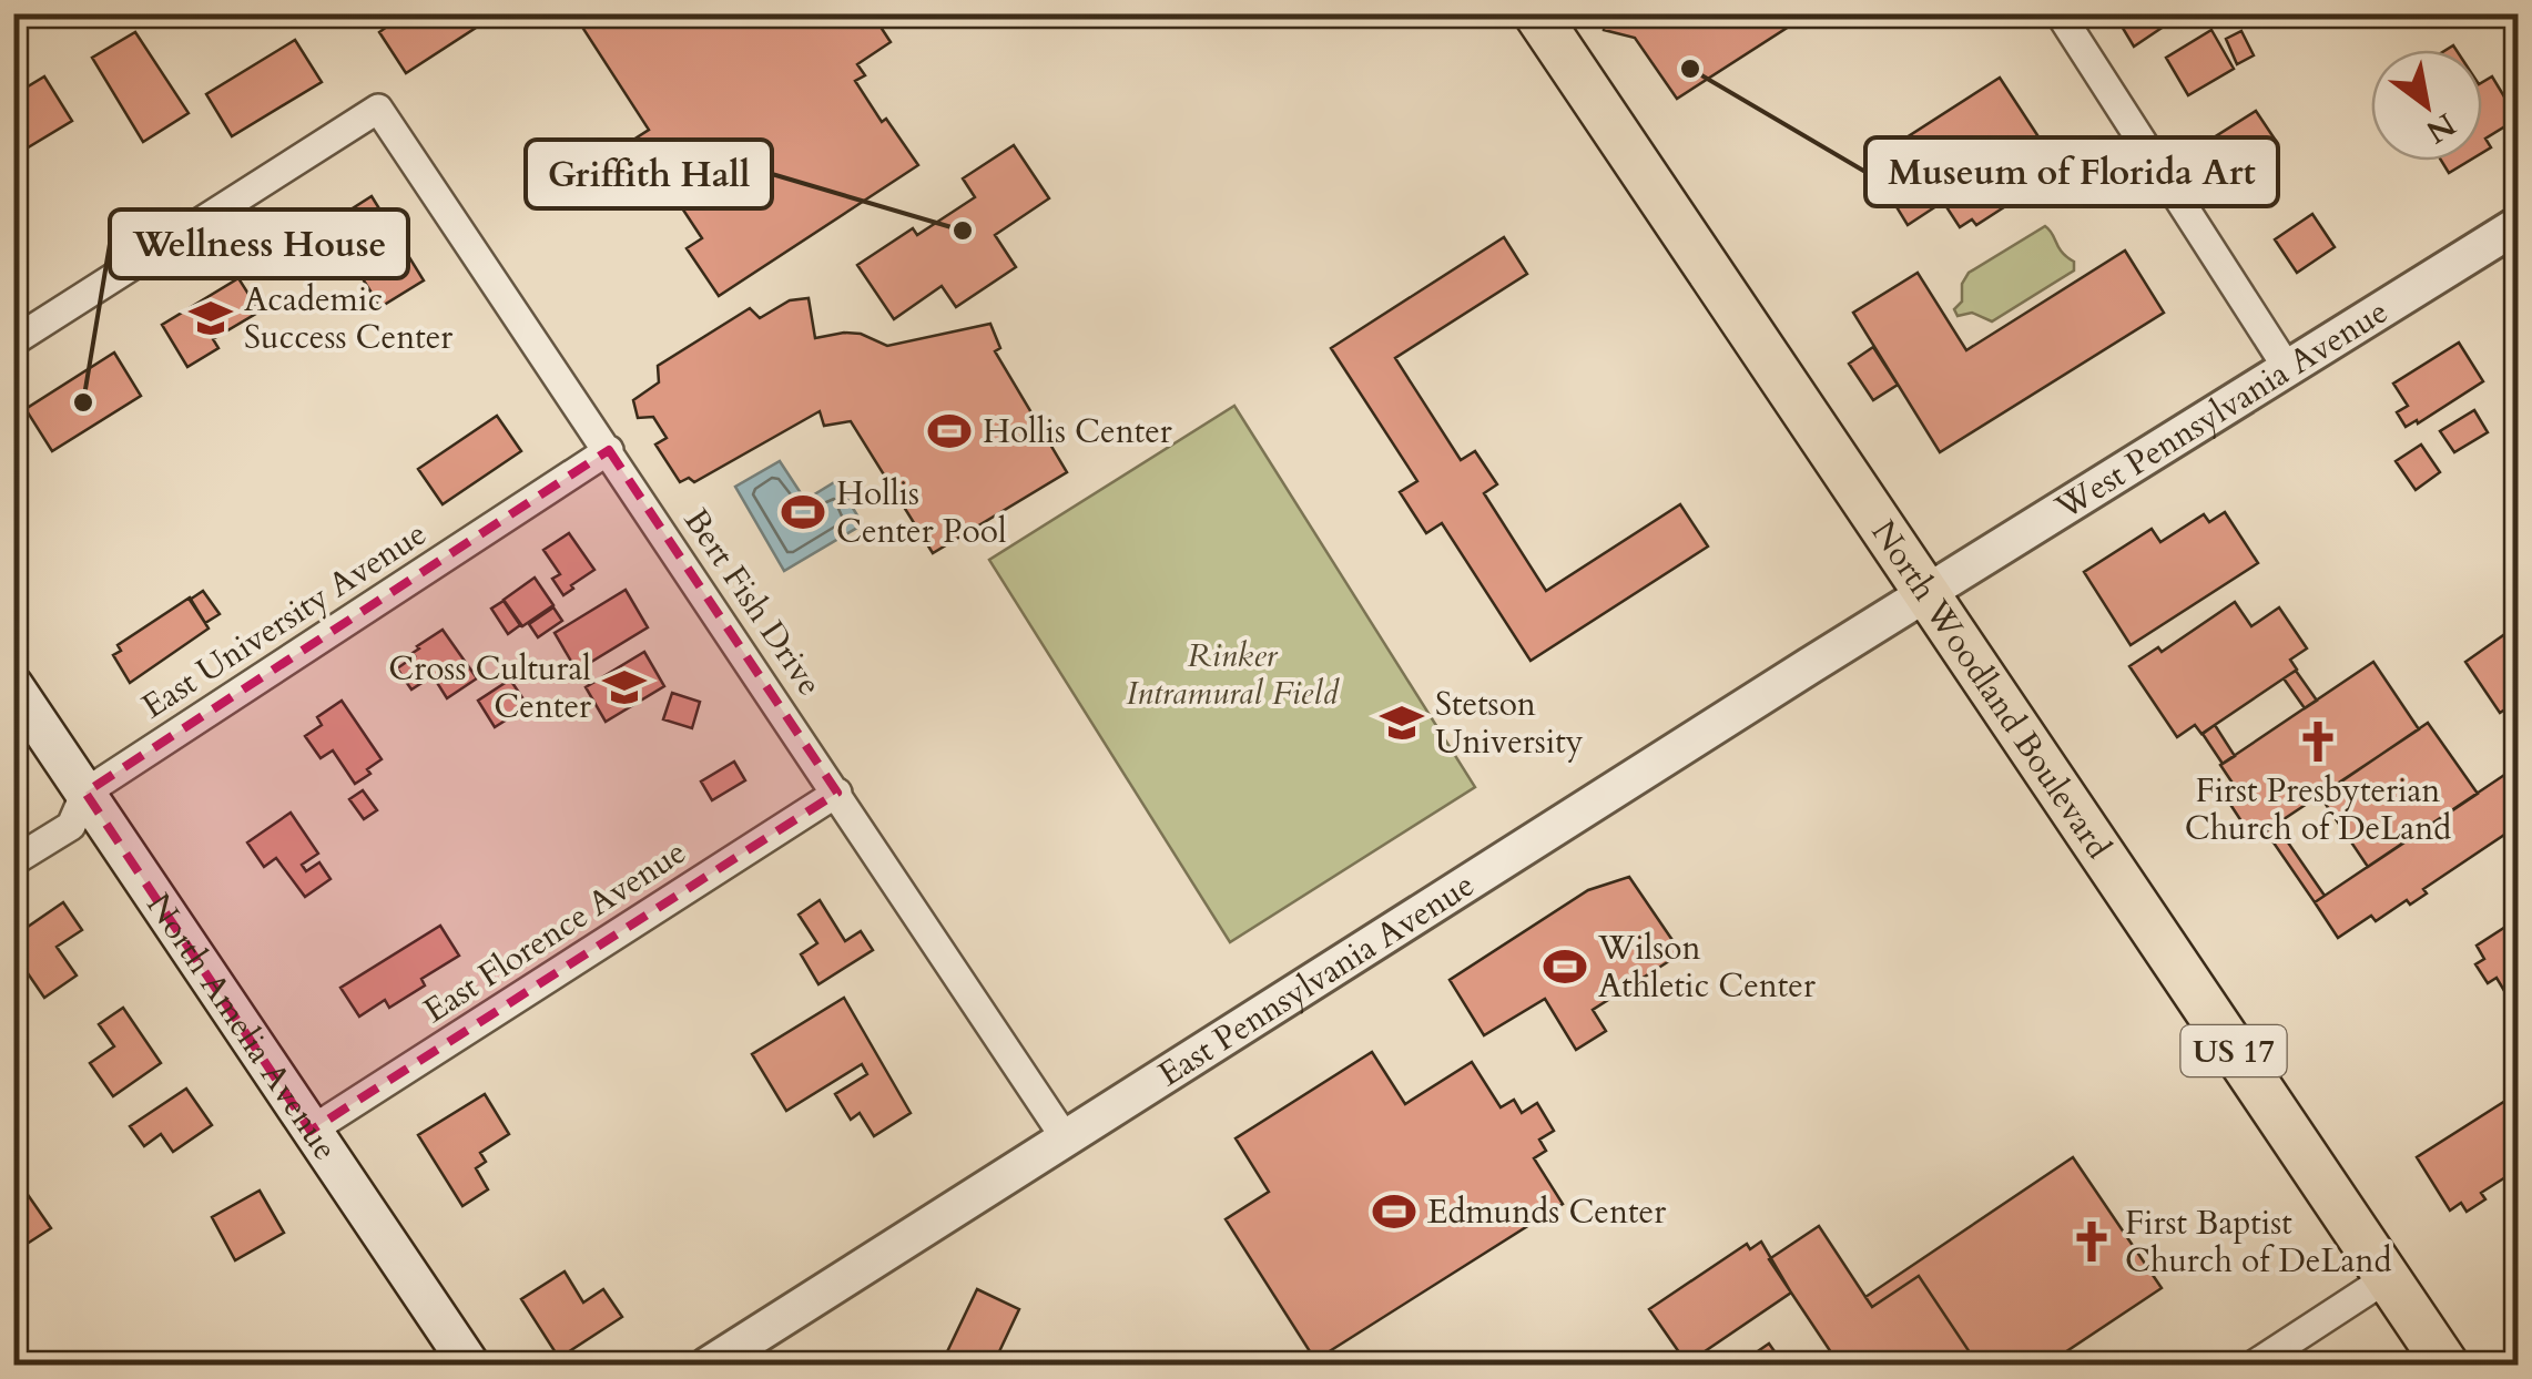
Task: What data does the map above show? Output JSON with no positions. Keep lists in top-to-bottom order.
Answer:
{
  "streets": {
    "main road": ["North Woodland Boulevard", "North Amelia Avenue", "US 17"],
    "street": [
      "West Pennsylvania Avenue",
      "Bert Fish Drive",
      "East University Avenue",
      "East Florence Avenue",
      "East Pennsylvania Avenue"
    ]
  },
  "crossings": [
    ["West Pennsylvania Avenue", "North Woodland Boulevard"],
    ["West Pennsylvania Avenue", "East Pennsylvania Avenue"],
    ["Bert Fish Drive", "East University Avenue"],
    ["Bert Fish Drive", "East Florence Avenue"],
    ["Bert Fish Drive", "East Pennsylvania Avenue"],
    ["East University Avenue", "North Amelia Avenue"],
    ["North Woodland Boulevard", "East Pennsylvania Avenue"],
    ["East Florence Avenue", "North Amelia Avenue"]
  ],
  "parks": ["Rinker Intramural Field"],
  "places": {
    "other": ["Museum of Florida Art", "Griffith Hall", "Wellness House"],
    "school or university": ["Academic Success Center", "Cross Cultural Center", "Stetson University"],
    "sports": [
      "Hollis Center",
      "Hollis Center Pool",
      "Wilson Athletic Center",
      "Edmunds Center"
    ],
    "church": ["First Presbyterian Church of DeLand", "First Baptist Church of DeLand"]
  },
  "north": "bottom right"
}
